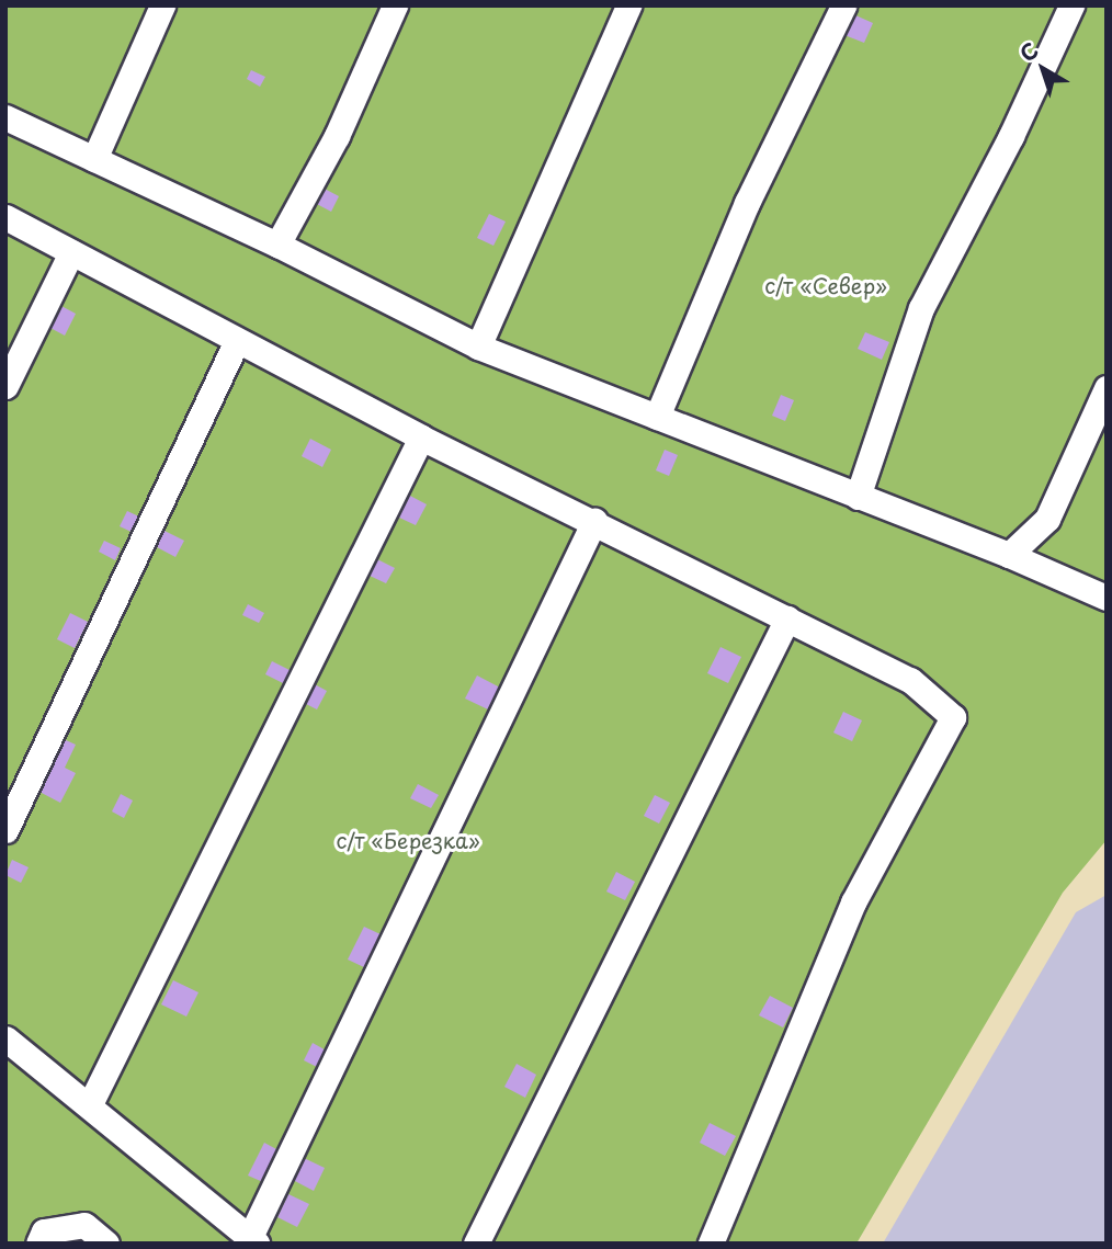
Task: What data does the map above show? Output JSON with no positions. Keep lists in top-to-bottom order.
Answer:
{
  "parks": ["с/т «Север»", "с/т «Березка»"],
  "north": "top left"
}
